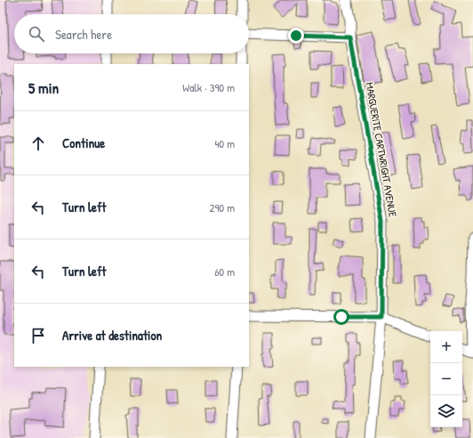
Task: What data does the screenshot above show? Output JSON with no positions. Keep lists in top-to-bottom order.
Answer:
{
  "streets": {
    "street": ["MARGUERITE CARTWRIGHT AVENUE"]
  },
  "page": {
    "search": "Search here",
    "heading": ["5 min", "Walk · 390 m"],
    "list": [
      ["Continue", "40 m"],
      ["Turn left", "290 m"],
      ["Turn left", "60 m"],
      "Arrive at destination"
    ],
    "map_buttons": ["+", "−"]
  }
}
